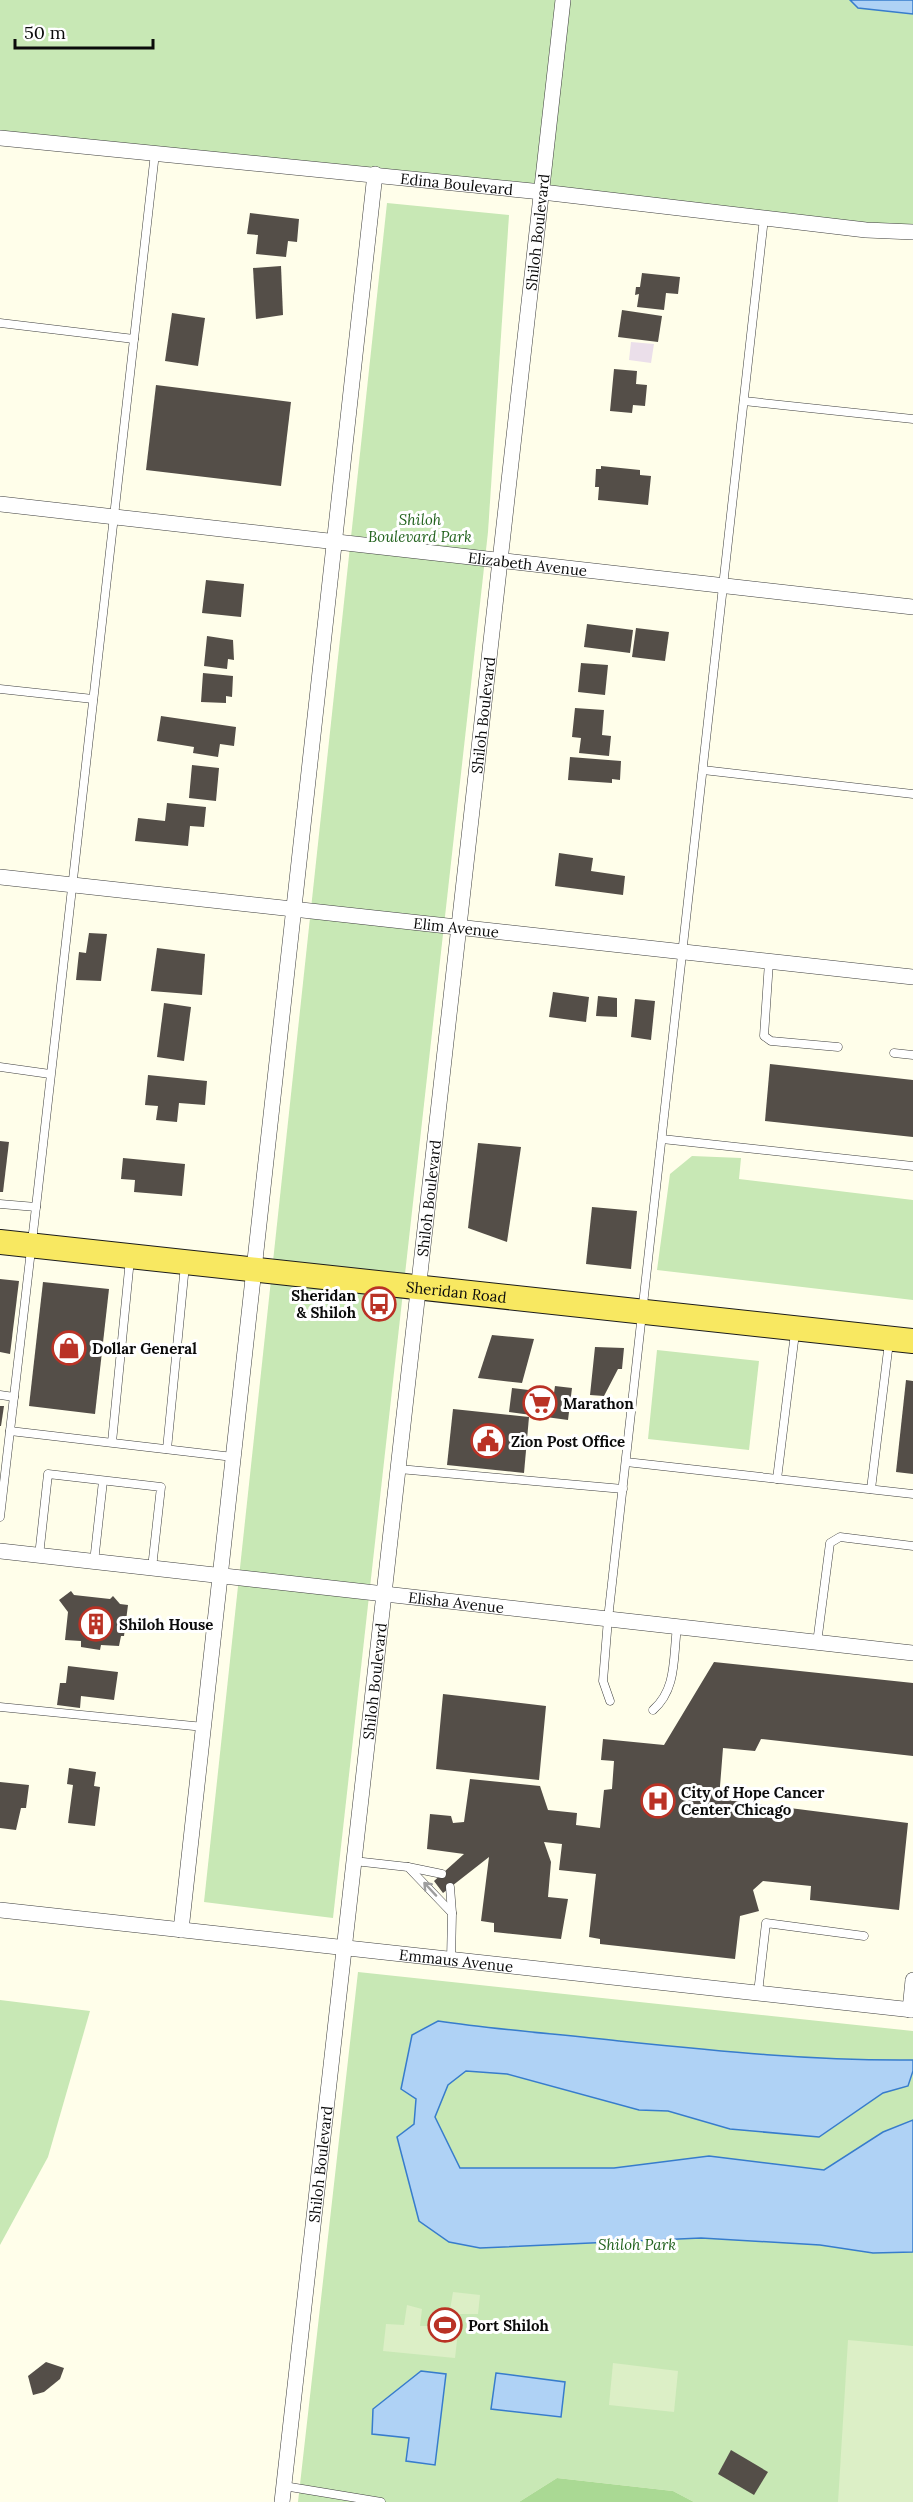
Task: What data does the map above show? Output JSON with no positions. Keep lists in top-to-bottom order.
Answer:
{
  "streets": {
    "main road": ["Sheridan Road"],
    "street": [
      "Edina Boulevard",
      "Shiloh Boulevard",
      "Elizabeth Avenue",
      "Elim Avenue",
      "Elisha Avenue",
      "Emmaus Avenue"
    ]
  },
  "crossings": [
    ["Edina Boulevard", "Shiloh Boulevard"],
    ["Shiloh Boulevard", "Elizabeth Avenue"],
    ["Shiloh Boulevard", "Elim Avenue"],
    ["Shiloh Boulevard", "Sheridan Road"],
    ["Shiloh Boulevard", "Elisha Avenue"],
    ["Shiloh Boulevard", "Emmaus Avenue"]
  ],
  "parks": ["Shiloh Boulevard Park", "Shiloh Park"],
  "places": {
    "bus stop": ["Sheridan & Shiloh"],
    "shop": ["Dollar General"],
    "supermarket": ["Marathon"],
    "public building": ["Zion Post Office"],
    "building": ["Shiloh House"],
    "hospital": ["City of Hope Cancer Center Chicago"],
    "sports": ["Port Shiloh"]
  },
  "scale_bar": "50 m"
}
